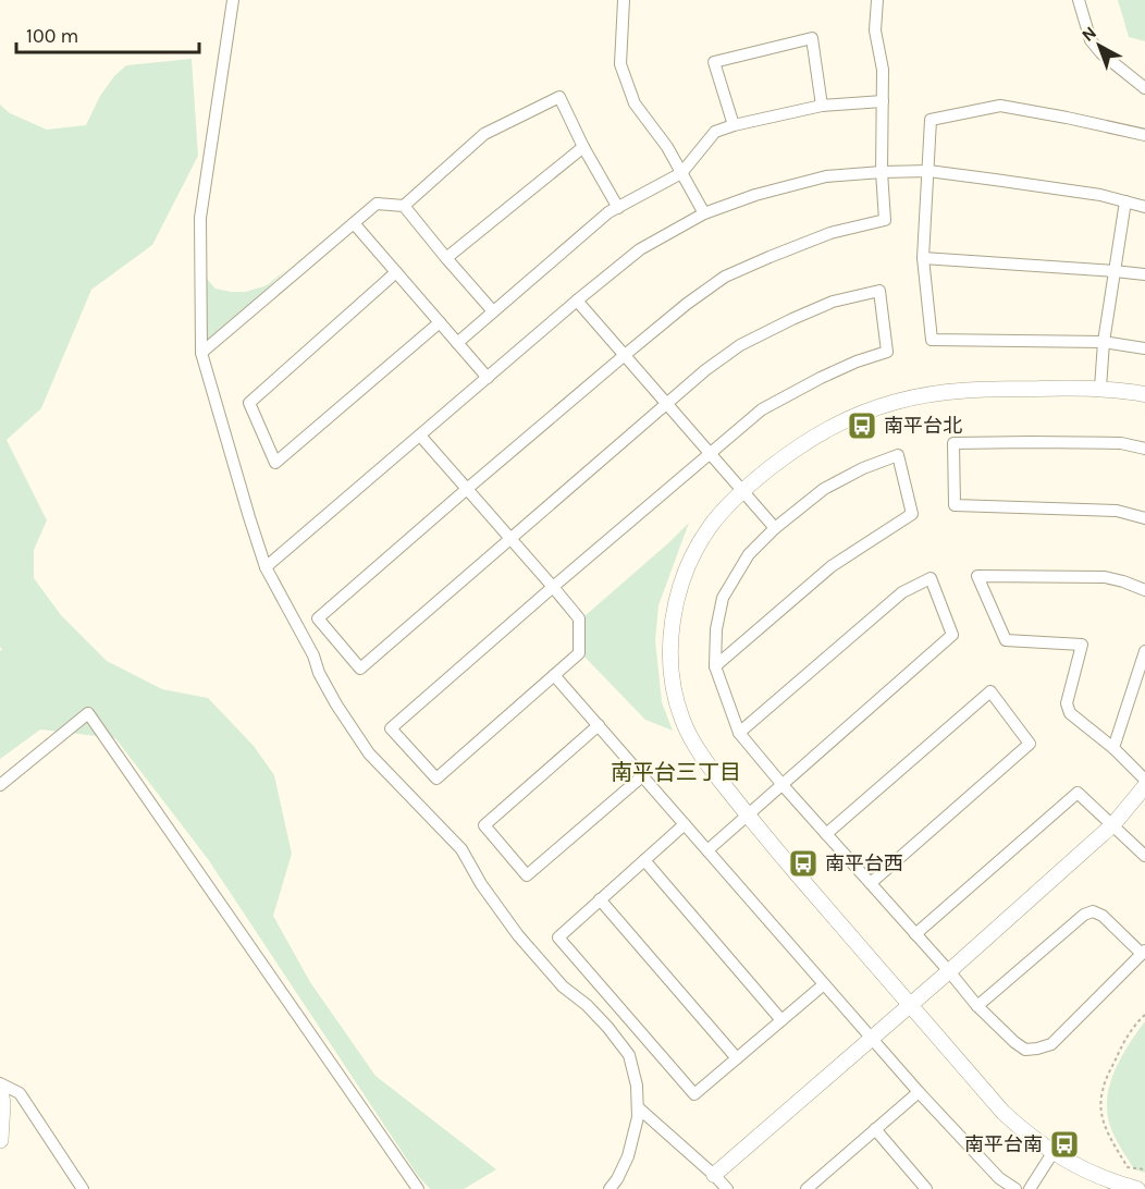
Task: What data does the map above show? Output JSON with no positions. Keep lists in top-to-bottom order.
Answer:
{
  "districts": ["南平台三丁目"],
  "places": {
    "bus stop": ["南平台北", "南平台西", "南平台南"]
  },
  "scale_bar": "100 m",
  "north": "top left"
}
